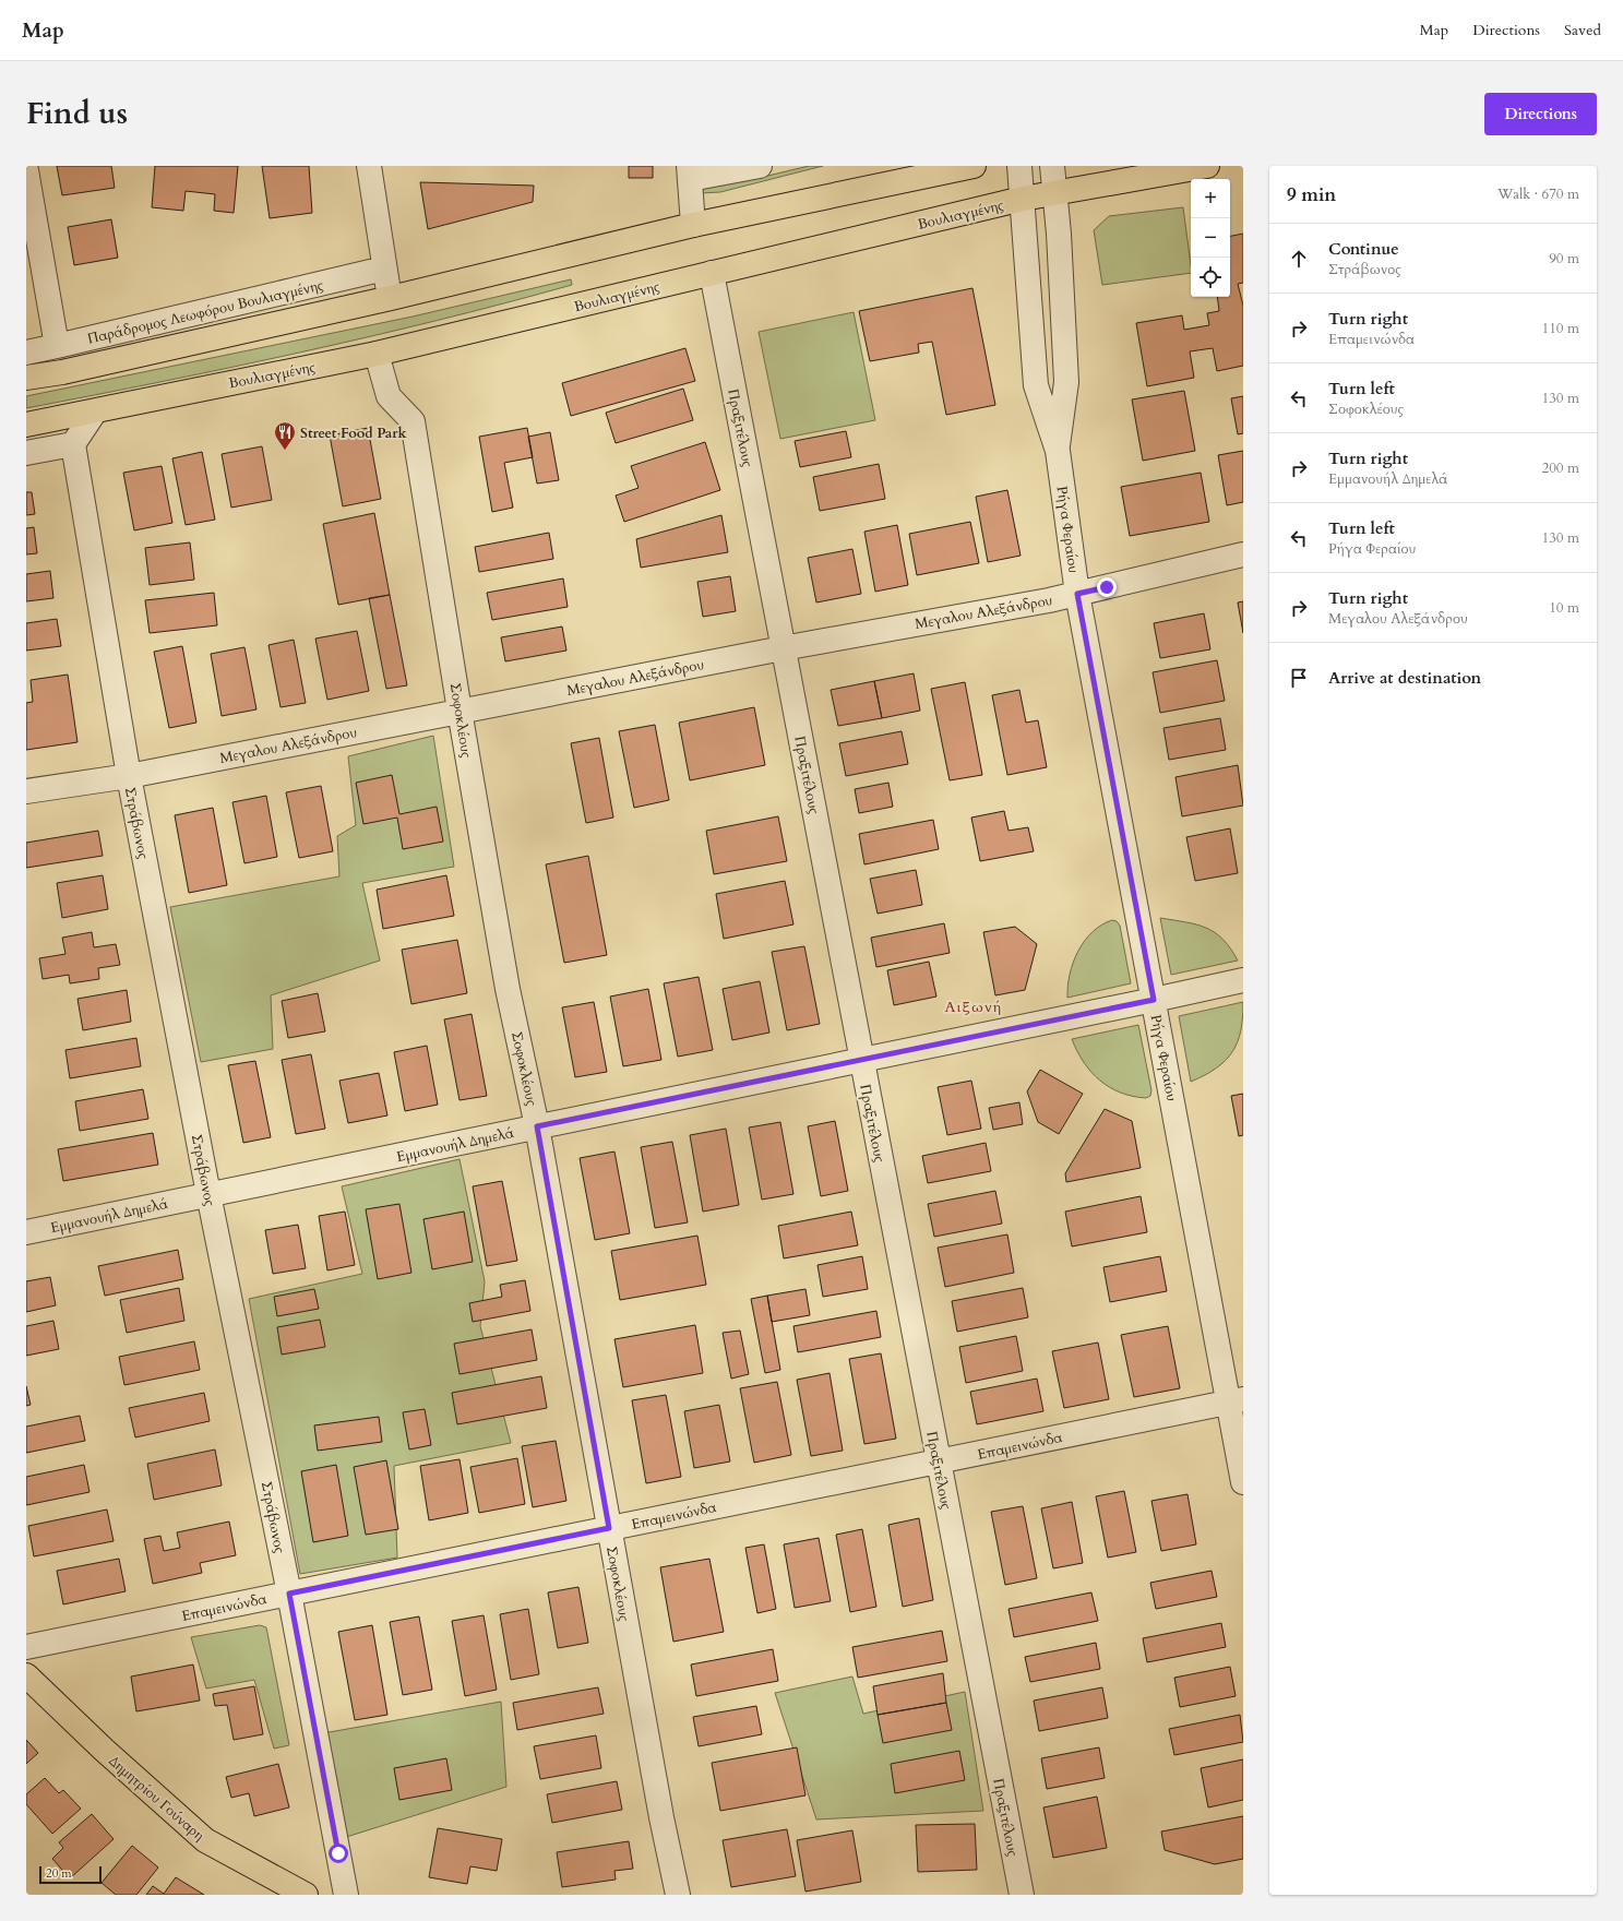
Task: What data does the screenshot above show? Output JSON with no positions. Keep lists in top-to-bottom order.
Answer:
{
  "streets": {
    "main road": ["Βουλιαγμένης", "Δημητρίου Γούναρη"],
    "street": [
      "Παράδρομος Λεωφόρου Βουλιαγμένης",
      "Πραξιτέλους",
      "Ρήγα Φεραίου",
      "Μεγαλου Αλεξάνδρου",
      "Σοφοκλέους",
      "Στράβωνος",
      "Εμμανουήλ Δημελά",
      "Επαμεινώνδα"
    ]
  },
  "crossings": [
    ["Βουλιαγμένης", "Πραξιτέλους"],
    ["Βουλιαγμένης", "Ρήγα Φεραίου"],
    ["Βουλιαγμένης", "Σοφοκλέους"],
    ["Πραξιτέλους", "Μεγαλου Αλεξάνδρου"],
    ["Πραξιτέλους", "Εμμανουήλ Δημελά"],
    ["Πραξιτέλους", "Επαμεινώνδα"],
    ["Ρήγα Φεραίου", "Μεγαλου Αλεξάνδρου"],
    ["Ρήγα Φεραίου", "Εμμανουήλ Δημελά"],
    ["Ρήγα Φεραίου", "Επαμεινώνδα"],
    ["Μεγαλου Αλεξάνδρου", "Σοφοκλέους"],
    ["Μεγαλου Αλεξάνδρου", "Στράβωνος"],
    ["Σοφοκλέους", "Εμμανουήλ Δημελά"],
    ["Σοφοκλέους", "Επαμεινώνδα"],
    ["Στράβωνος", "Εμμανουήλ Δημελά"],
    ["Στράβωνος", "Επαμεινώνδα"]
  ],
  "districts": ["Αιξωνή"],
  "places": {
    "restaurant": ["Street Food Park"]
  },
  "scale_bar": "20 m",
  "page": {
    "header": "Map",
    "nav": ["Map", "Directions", "Saved"],
    "title": "Find us",
    "buttons": "Directions",
    "heading": ["9 min", "Walk · 670 m"],
    "map_buttons": ["+", "−"],
    "list": [
      ["Continue", "Στράβωνος", "90 m"],
      ["Turn right", "Επαμεινώνδα", "110 m"],
      ["Turn left", "Σοφοκλέους", "130 m"],
      ["Turn right", "Εμμανουήλ Δημελά", "200 m"],
      ["Turn left", "Ρήγα Φεραίου", "130 m"],
      ["Turn right", "Μεγαλου Αλεξάνδρου", "10 m"],
      "Arrive at destination"
    ],
    "scale": "20 m"
  }
}
